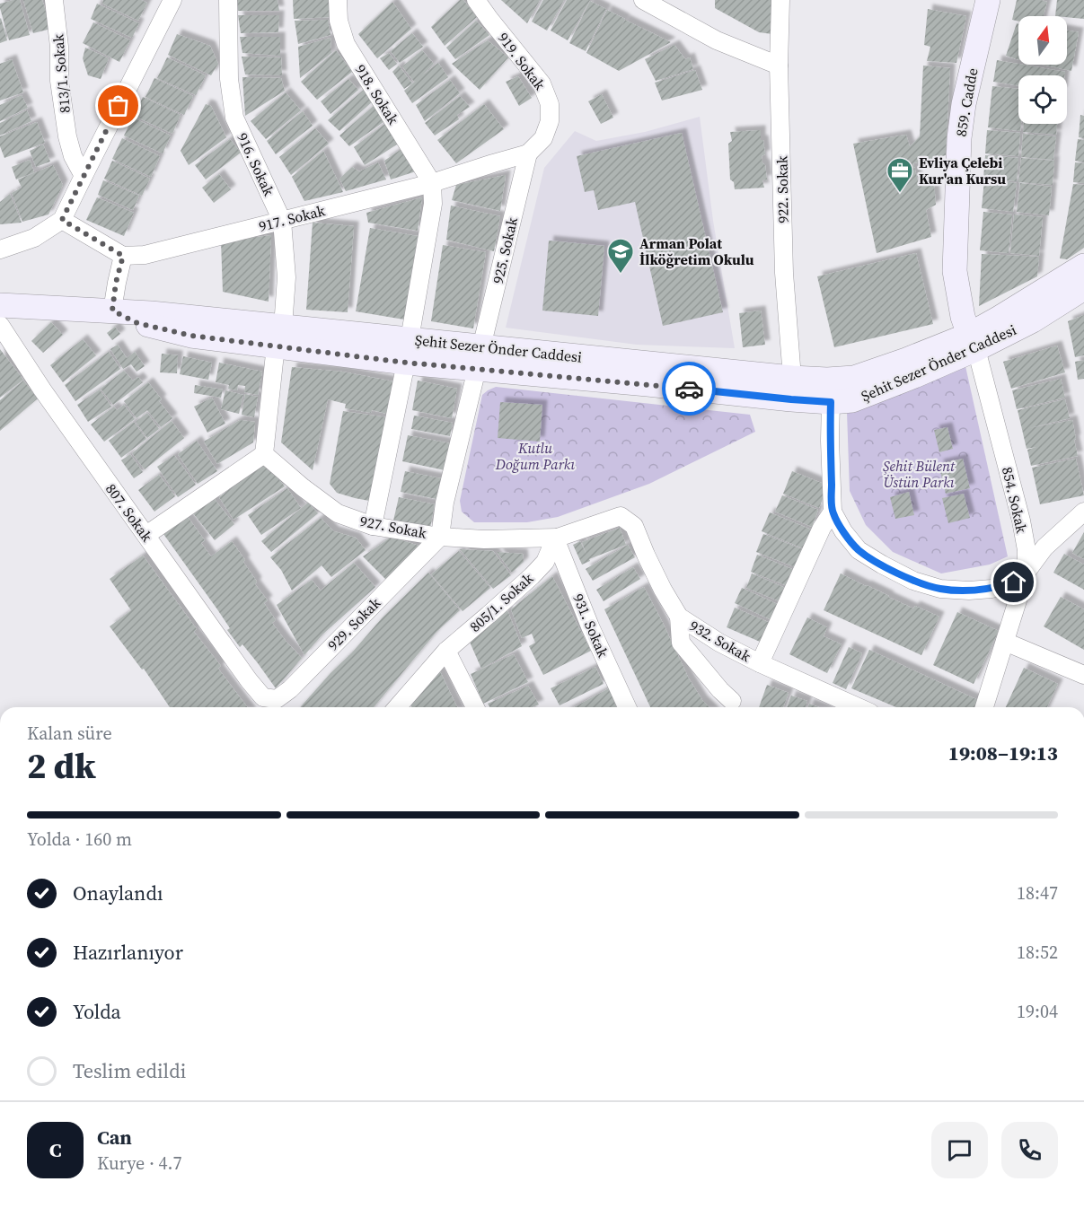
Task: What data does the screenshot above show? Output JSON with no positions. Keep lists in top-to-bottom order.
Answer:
{
  "streets": {
    "street": [
      "919. Sokak",
      "813/1. Sokak",
      "918. Sokak",
      "859. Cadde",
      "916. Sokak",
      "922. Sokak",
      "917. Sokak",
      "925. Sokak",
      "Şehit Sezer Önder Caddesi",
      "854. Sokak",
      "807. Sokak",
      "927. Sokak",
      "805/1. Sokak",
      "929. Sokak",
      "931. Sokak",
      "932. Sokak"
    ]
  },
  "crossings": [
    ["919. Sokak", "917. Sokak"],
    ["919. Sokak", "925. Sokak"],
    ["918. Sokak", "917. Sokak"],
    ["859. Cadde", "Şehit Sezer Önder Caddesi"],
    ["859. Cadde", "854. Sokak"],
    ["916. Sokak", "917. Sokak"],
    ["916. Sokak", "Şehit Sezer Önder Caddesi"],
    ["922. Sokak", "Şehit Sezer Önder Caddesi"],
    ["917. Sokak", "925. Sokak"],
    ["925. Sokak", "Şehit Sezer Önder Caddesi"],
    ["925. Sokak", "927. Sokak"],
    ["925. Sokak", "929. Sokak"],
    ["Şehit Sezer Önder Caddesi", "854. Sokak"],
    ["807. Sokak", "929. Sokak"],
    ["927. Sokak", "805/1. Sokak"],
    ["927. Sokak", "929. Sokak"],
    ["927. Sokak", "931. Sokak"],
    ["927. Sokak", "932. Sokak"],
    ["805/1. Sokak", "931. Sokak"],
    ["805/1. Sokak", "932. Sokak"],
    ["931. Sokak", "932. Sokak"]
  ],
  "parks": ["Kutlu Doğum Parkı", "Şehit Bülent Üstün Parkı"],
  "places": {
    "office": ["Evliya Çelebi Kur'an Kursu"],
    "school or university": ["Arman Polat İlköğretim Okulu"]
  },
  "north": "top",
  "page": {
    "heading": ["2 dk", "Kalan süre", "19:08–19:13"],
    "panel": ["Can", "Kurye · 4.7"],
    "bar": "Yolda · 160 m",
    "list": [
      ["Onaylandı", "18:47"],
      ["Hazırlanıyor", "18:52"],
      ["Yolda", "19:04"],
      "Teslim edildi"
    ],
    "round": "C"
  }
}
